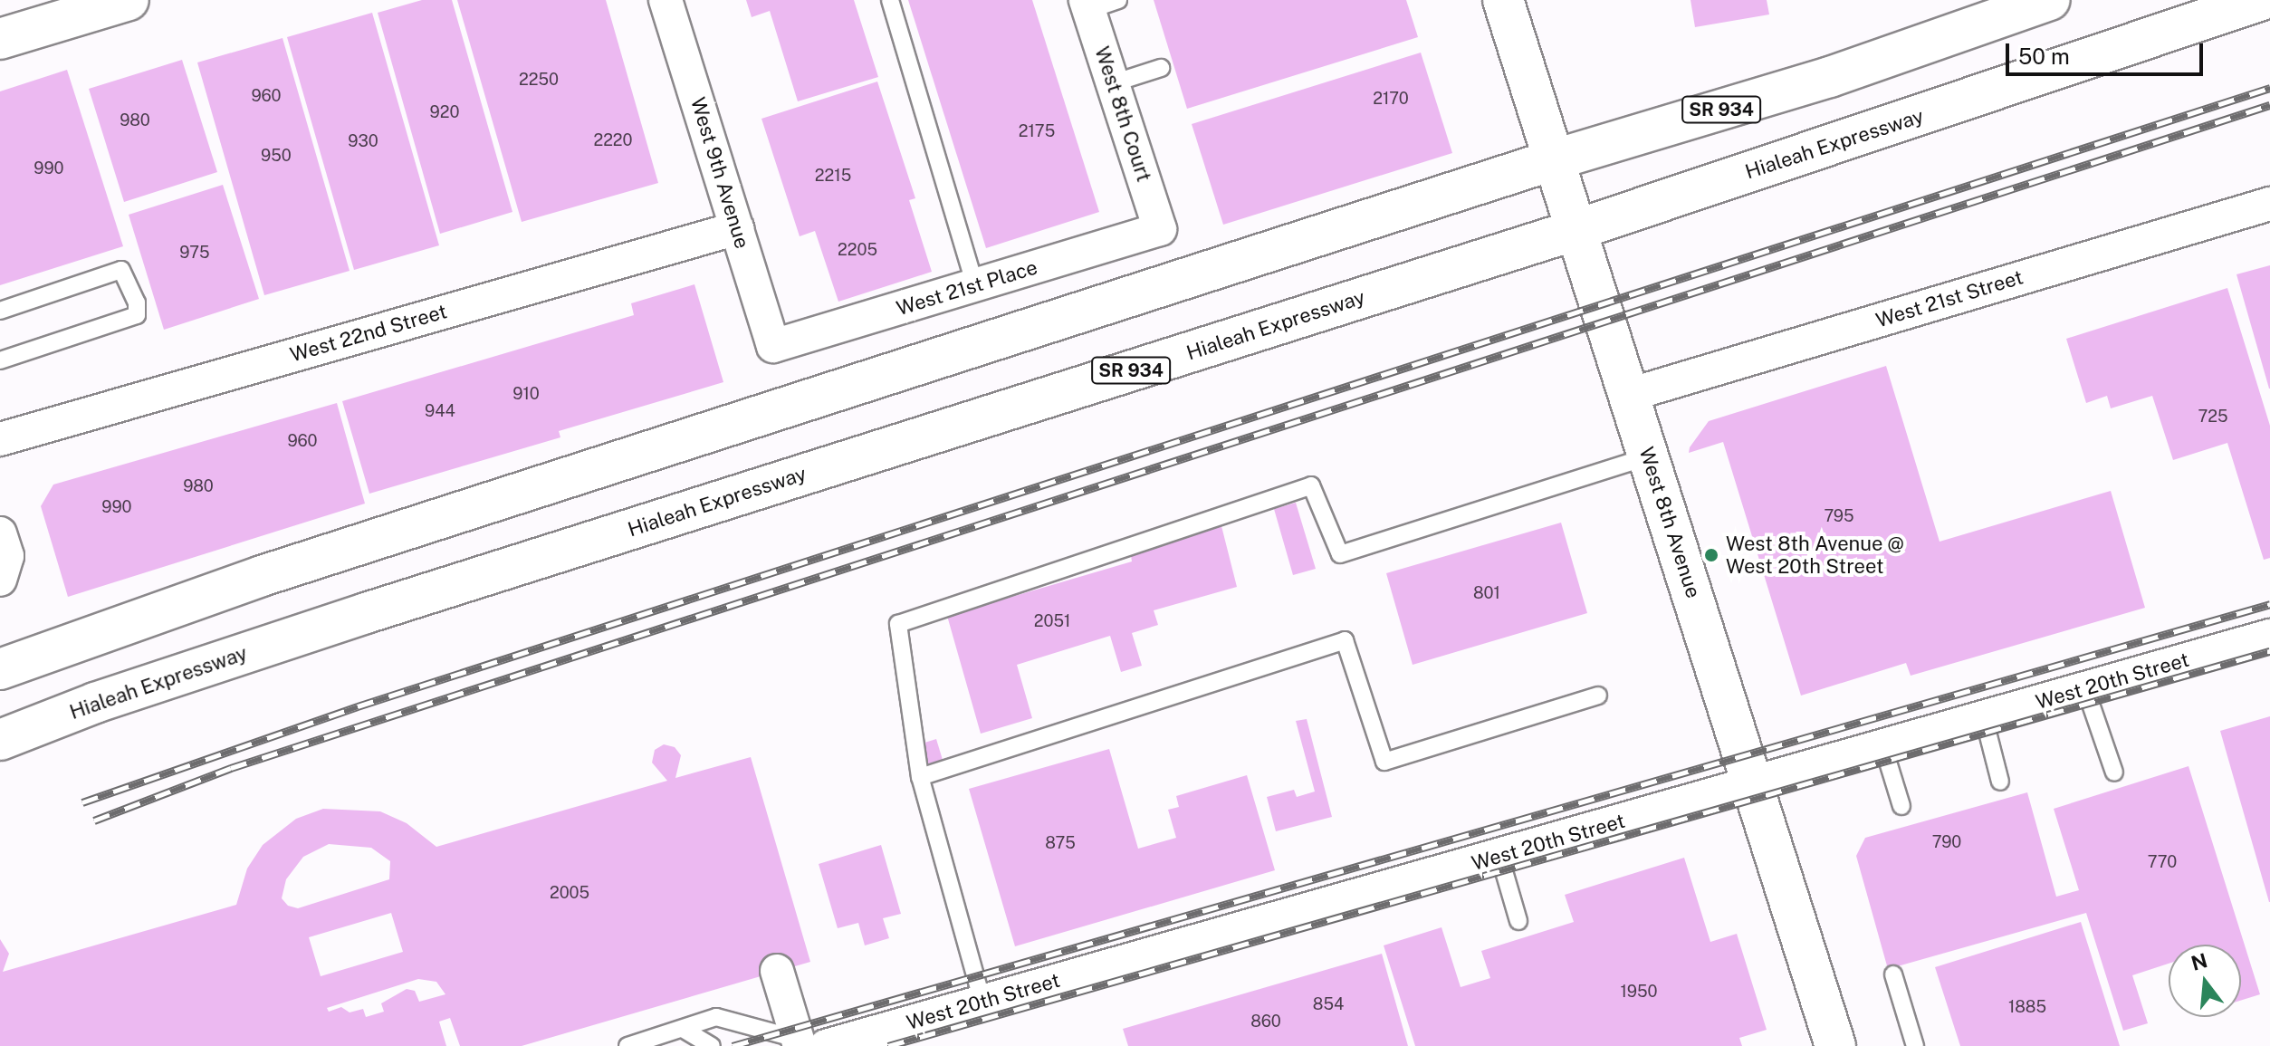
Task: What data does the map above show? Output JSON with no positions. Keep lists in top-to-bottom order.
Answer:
{
  "streets": {
    "main road": ["SR 934", "Hialeah Expressway", "West 8th Avenue"],
    "street": [
      "West 8th Court",
      "West 9th Avenue",
      "West 21st Place",
      "West 21st Street",
      "West 22nd Street",
      "West 20th Street"
    ]
  },
  "crossings": [
    ["SR 934", "West 8th Avenue"],
    ["West 8th Court", "West 21st Place"],
    ["Hialeah Expressway", "West 8th Avenue"],
    ["West 9th Avenue", "West 21st Place"],
    ["West 9th Avenue", "West 22nd Street"],
    ["West 21st Street", "West 8th Avenue"],
    ["West 8th Avenue", "West 20th Street"]
  ],
  "places": ["West 8th Avenue @ West 20th Street"],
  "house_numbers": [
    "2250",
    "960",
    "2170",
    "920",
    "980",
    "2175",
    "2220",
    "930",
    "950",
    "990",
    "2215",
    "2205",
    "975",
    "910",
    "944",
    "725",
    "960",
    "980",
    "990",
    "795",
    "801",
    "2051",
    "790",
    "875",
    "770",
    "2005",
    "1950",
    "854",
    "1885",
    "860"
  ],
  "scale_bar": "50 m",
  "north": "top"
}
